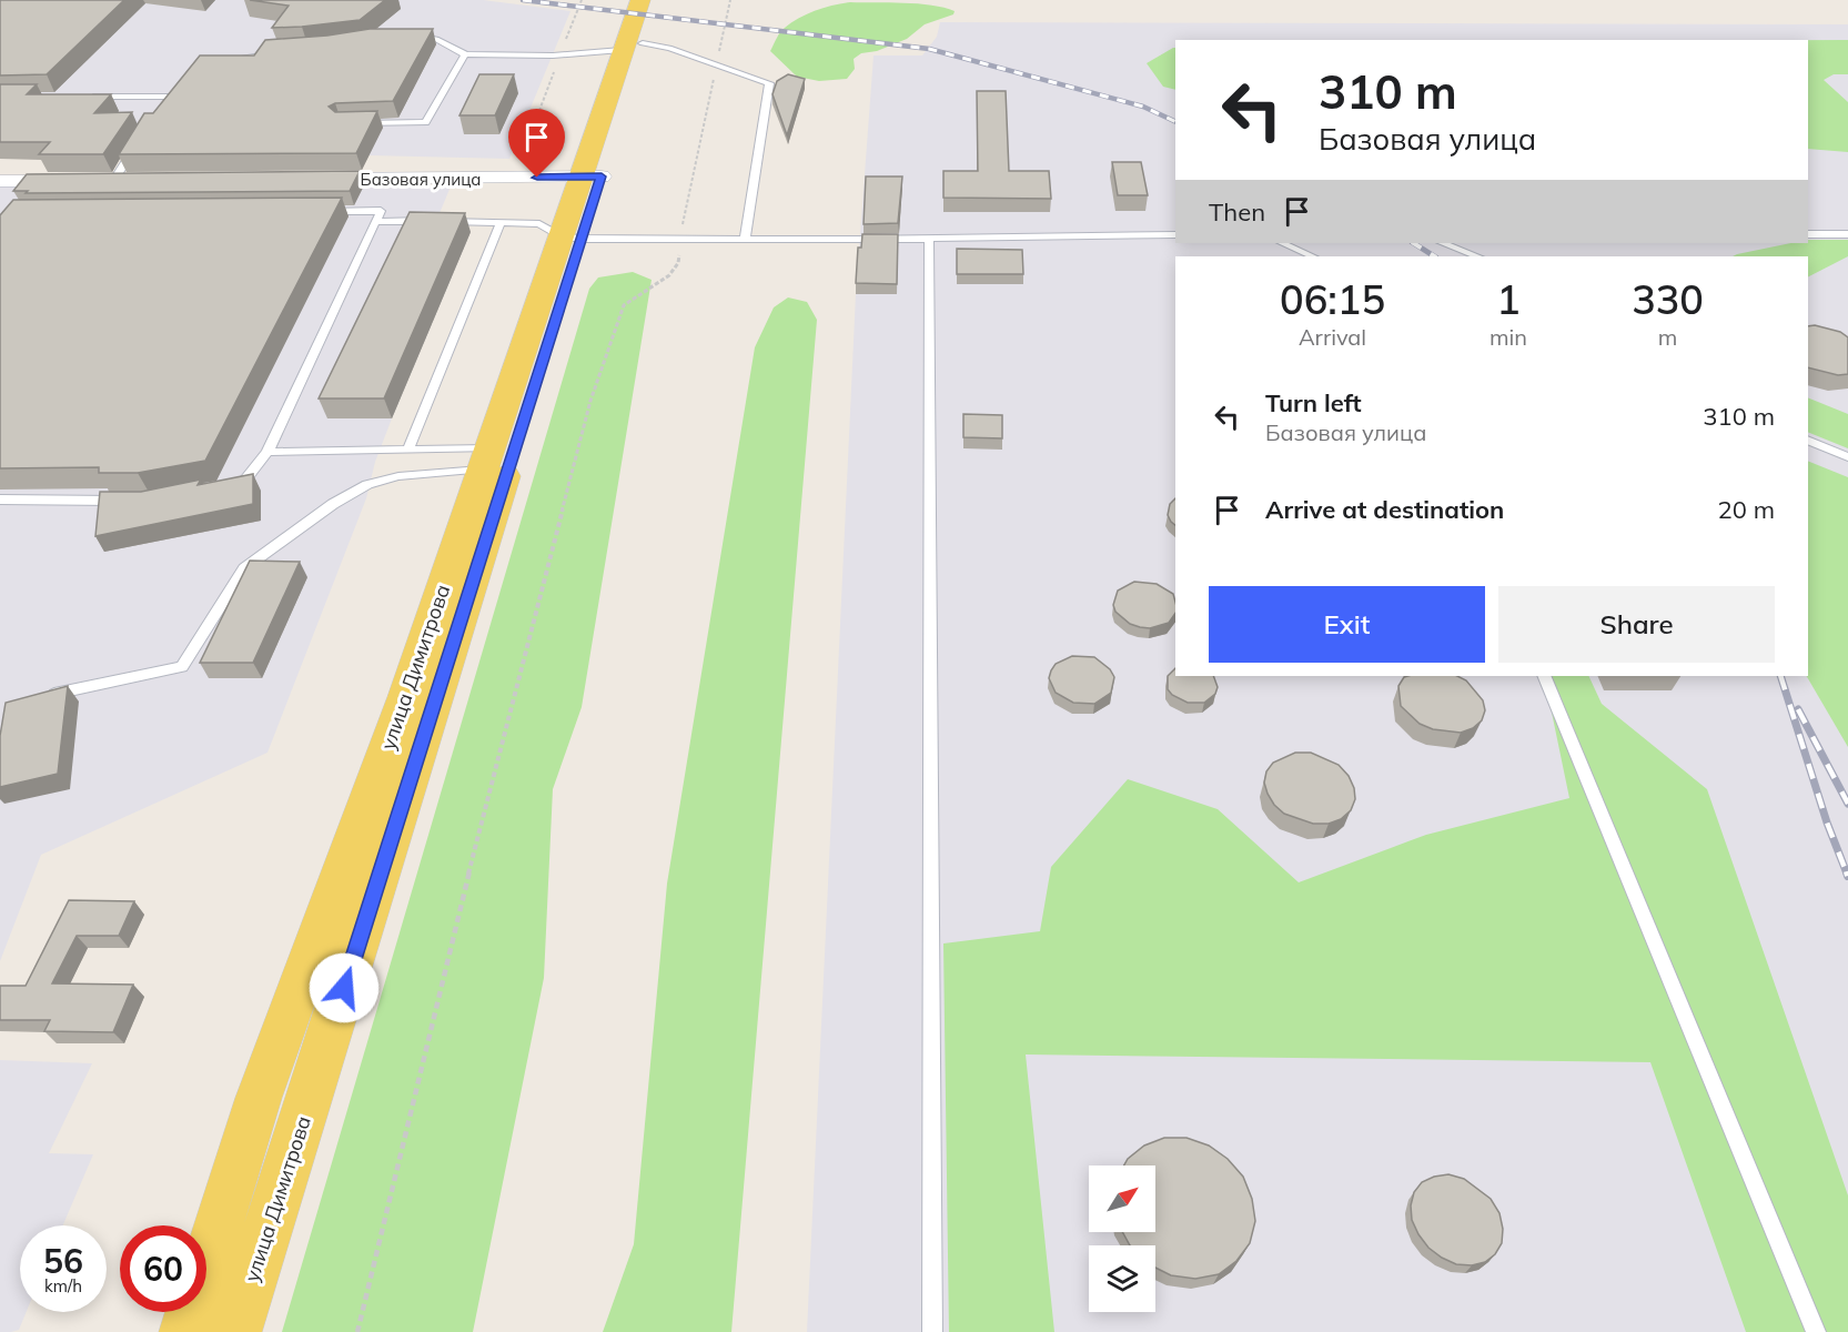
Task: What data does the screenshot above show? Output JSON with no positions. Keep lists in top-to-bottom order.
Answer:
{
  "streets": {
    "main road": ["улица Димитрова"],
    "street": ["Базовая улица"]
  },
  "crossings": [
    ["Базовая улица", "улица Димитрова"]
  ],
  "north": "top right",
  "page": {
    "turn": ["310 m", "Базовая улица"],
    "then": "Then",
    "eta": [
      "06:15",
      "Arrival",
      "1",
      "min",
      "330",
      "m"
    ],
    "list": [
      {
        "name": "Turn left",
        "note": "Базовая улица",
        "value": "310 m"
      },
      {
        "name": "Arrive at destination",
        "value": "20 m"
      }
    ],
    "buttons": ["Exit", "Share"],
    "speed": "56 km/h",
    "limit": "60"
  }
}
